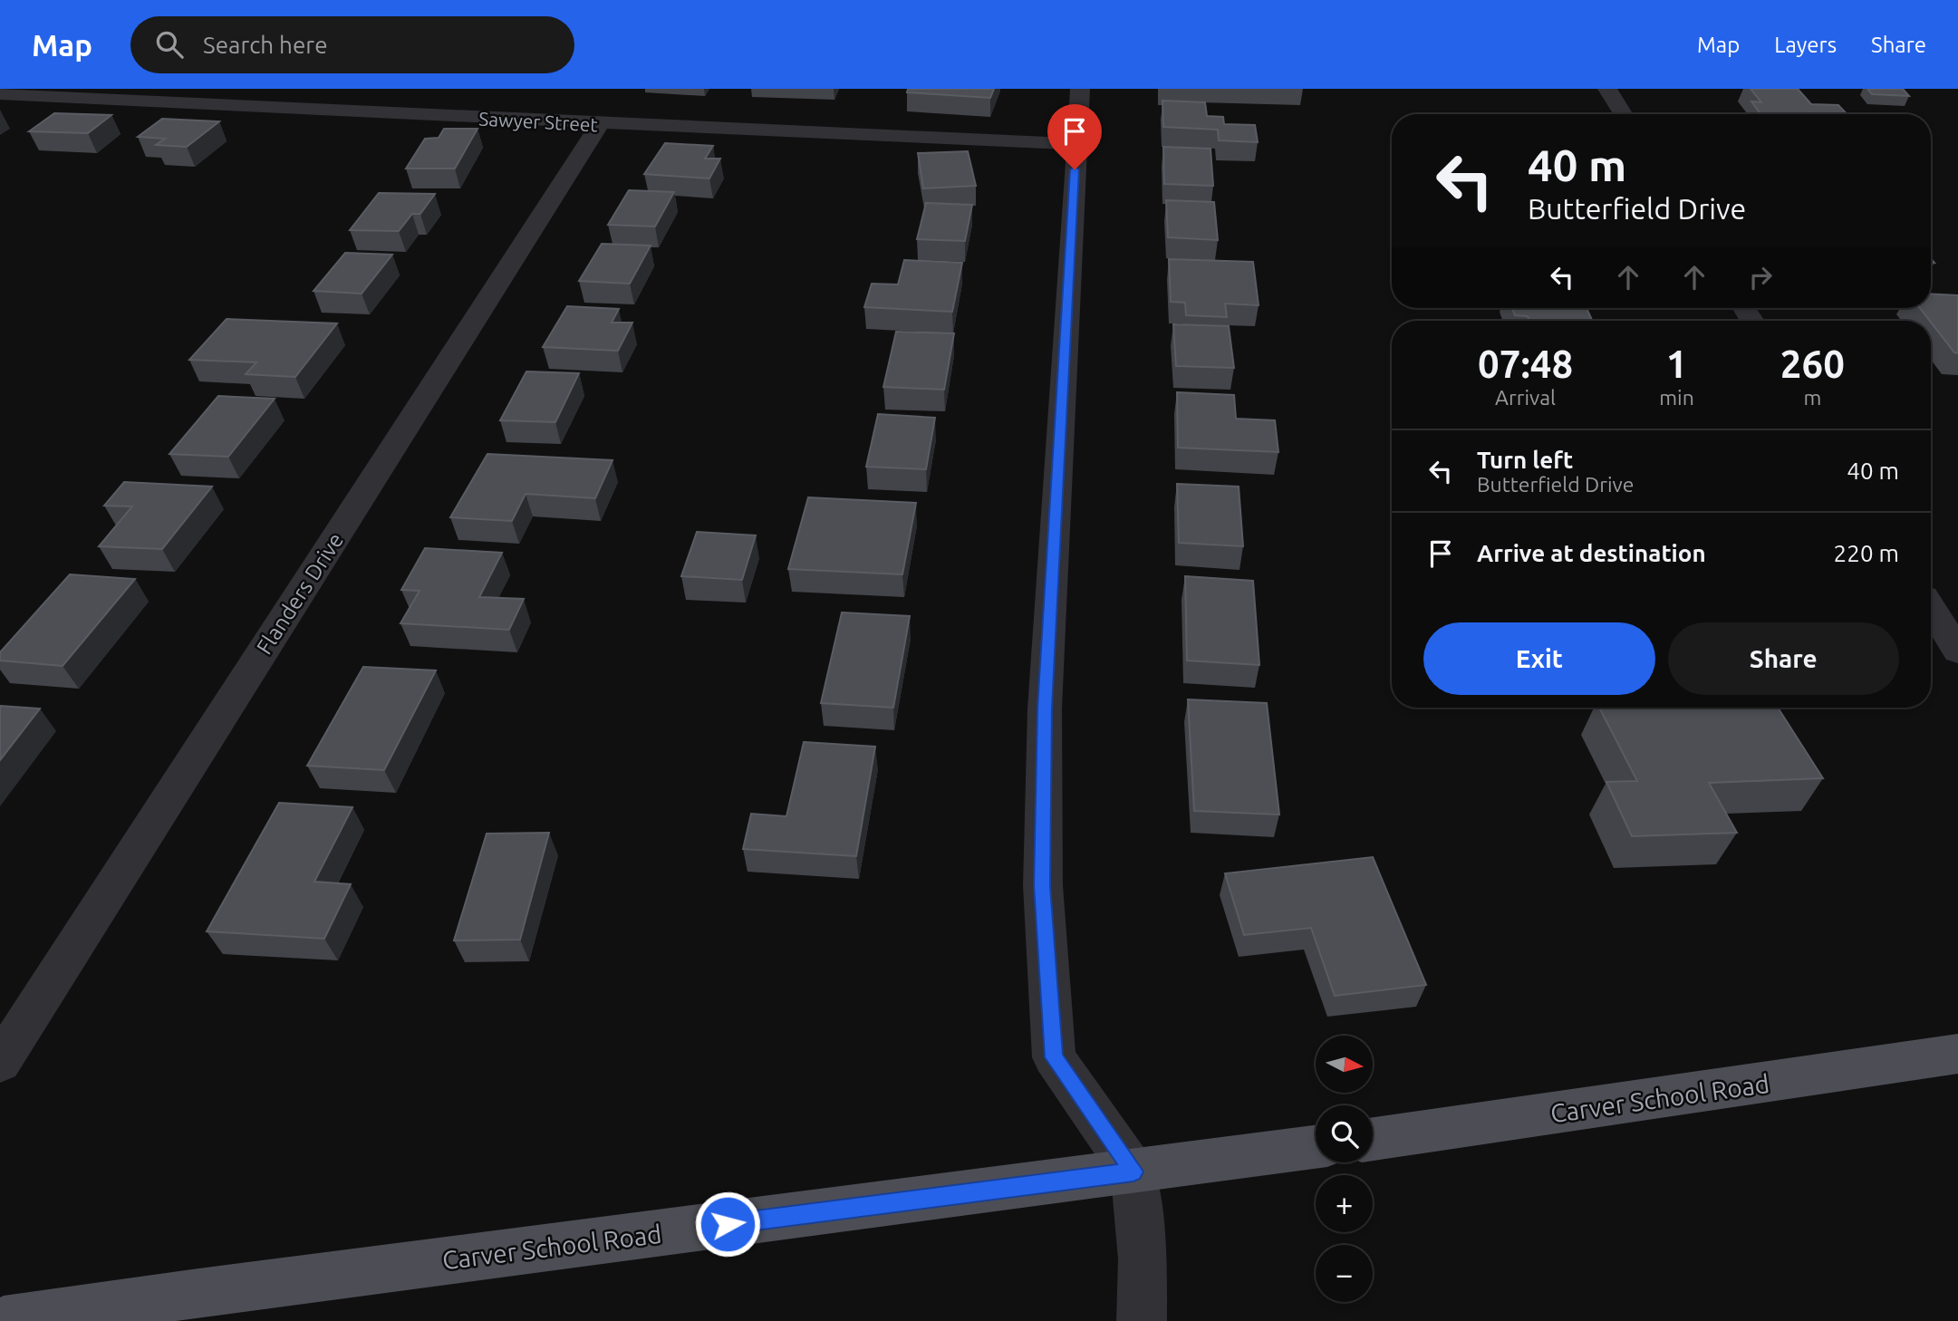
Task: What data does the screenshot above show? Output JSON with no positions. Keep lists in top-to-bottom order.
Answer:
{
  "streets": {
    "main road": ["Carver School Road"],
    "street": ["Sawyer Street", "Flanders Drive"]
  },
  "crossings": [
    ["Sawyer Street", "Flanders Drive"]
  ],
  "north": "right",
  "page": {
    "header": "Map",
    "search": "Search here",
    "nav": ["Map", "Layers", "Share"],
    "turn": ["40 m", "Butterfield Drive"],
    "eta": [
      "07:48",
      "Arrival",
      "1",
      "min",
      "260",
      "m"
    ],
    "list": [
      {
        "name": "Turn left",
        "note": "Butterfield Drive",
        "value": "40 m"
      },
      {
        "name": "Arrive at destination",
        "value": "220 m"
      }
    ],
    "buttons": ["Exit", "Share"],
    "map_buttons": ["+", "−"]
  }
}
